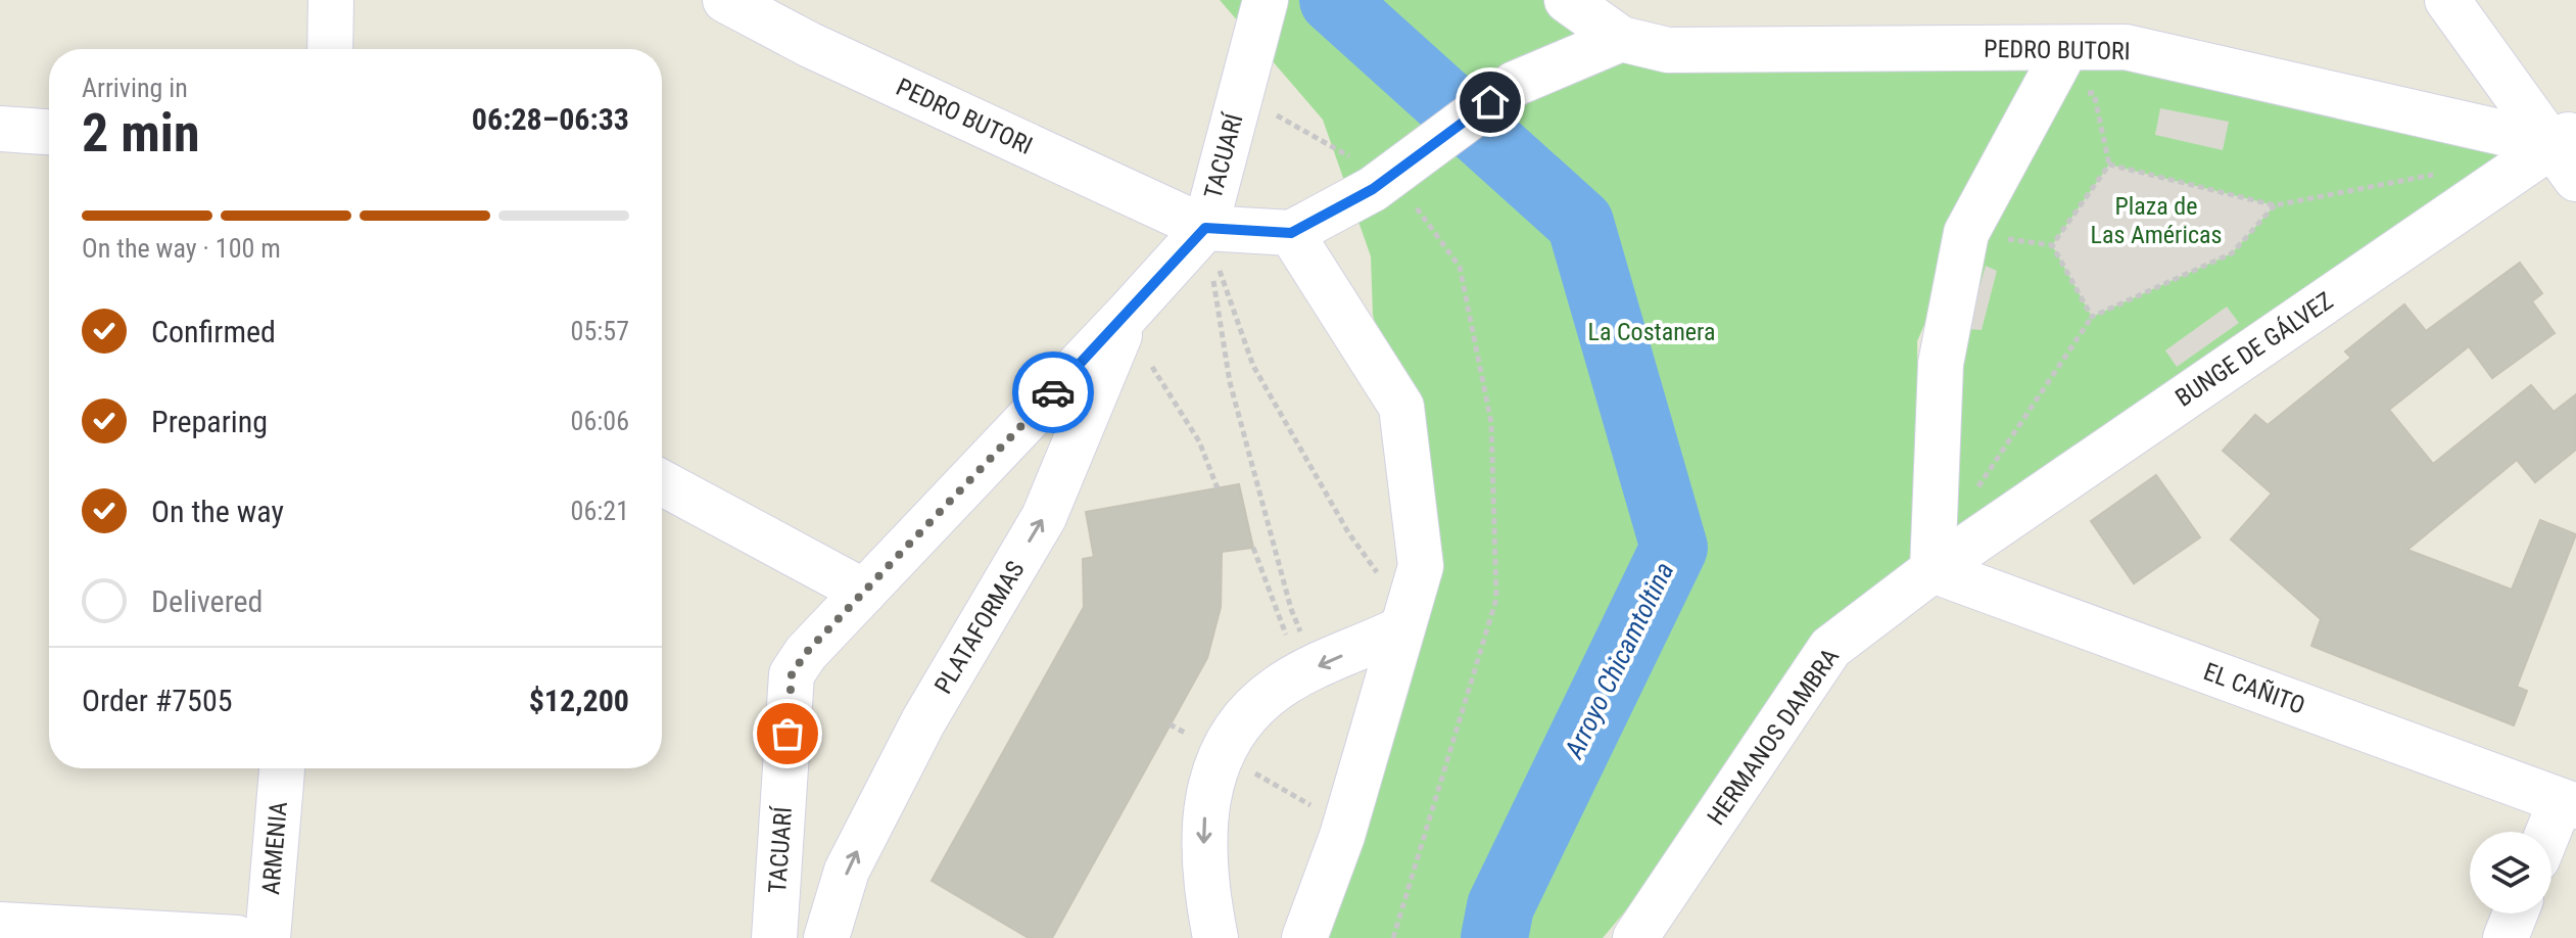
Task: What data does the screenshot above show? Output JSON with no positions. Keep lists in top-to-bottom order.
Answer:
{
  "streets": {
    "street": [
      "PEDRO BUTORI",
      "TACUARÍ",
      "BUNGE DE GÁLVEZ",
      "PLATAFORMAS",
      "EL CAÑITO",
      "HERMANOS DAMBRA",
      "ARMENIA"
    ]
  },
  "crossings": [
    ["PEDRO BUTORI", "TACUARÍ"],
    ["PEDRO BUTORI", "BUNGE DE GÁLVEZ"],
    ["TACUARÍ", "PLATAFORMAS"],
    ["BUNGE DE GÁLVEZ", "EL CAÑITO"],
    ["BUNGE DE GÁLVEZ", "HERMANOS DAMBRA"],
    ["EL CAÑITO", "HERMANOS DAMBRA"]
  ],
  "water": ["Arroyo Chicamtoltina"],
  "parks": ["Plaza de Las Américas", "La Costanera"],
  "page": {
    "heading": ["2 min", "Arriving in", "06:28–06:33"],
    "panel": ["Order #7505", "$12,200"],
    "bar": "On the way · 100 m",
    "list": [
      ["Confirmed", "05:57"],
      ["Preparing", "06:06"],
      ["On the way", "06:21"],
      "Delivered"
    ]
  }
}
